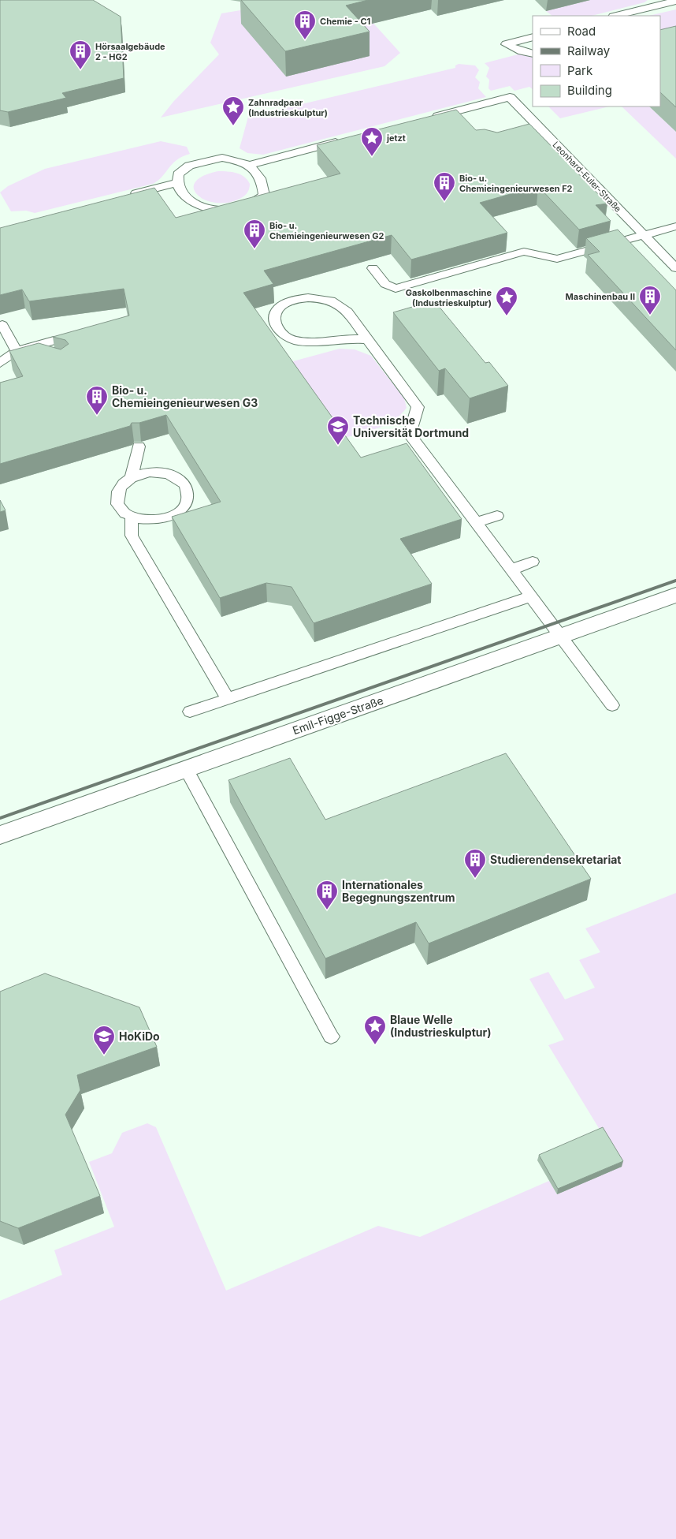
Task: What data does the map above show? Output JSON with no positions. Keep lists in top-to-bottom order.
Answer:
{
  "streets": {
    "street": ["Emil-Figge-Straße"],
    "lane": ["Leonhard-Euler-Straße"]
  },
  "places": {
    "building": [
      "Chemie - C1",
      "Hörsaalgebäude 2 - HG2",
      "Bio- u. Chemieingenieurwesen F2",
      "Bio- u. Chemieingenieurwesen G2",
      "Maschinenbau II",
      "Bio- u. Chemieingenieurwesen G3",
      "Studierendensekretariat",
      "Internationales Begegnungszentrum"
    ],
    "place": [
      "Zahnradpaar (Industrieskulptur)",
      "jetzt",
      "Gaskolbenmaschine (Industrieskulptur)",
      "Blaue Welle (Industrieskulptur)"
    ],
    "school or university": ["Technische Universität Dortmund", "HoKiDo"]
  },
  "legend": [
    "Road",
    "Railway",
    "Park",
    "Building"
  ]
}
